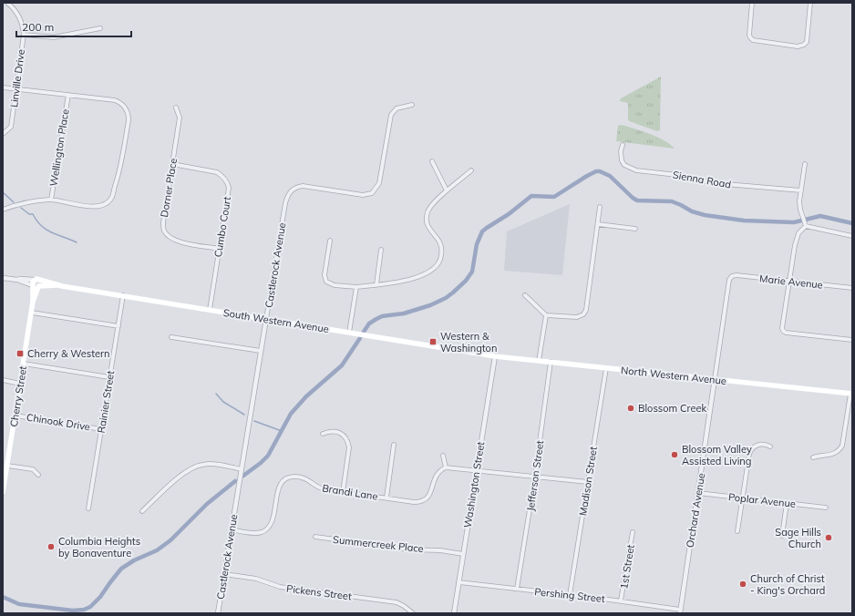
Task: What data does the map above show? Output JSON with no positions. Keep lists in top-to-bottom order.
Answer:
{
  "streets": {
    "main road": ["South Western Avenue", "North Western Avenue", "Cherry Street"],
    "street": [
      "Linville Drive",
      "Wellington Place",
      "Sienna Road",
      "Dorner Place",
      "Cumbo Court",
      "Castlerock Avenue",
      "Marie Avenue",
      "Rainier Street",
      "Chinook Drive",
      "Jefferson Street",
      "Madison Street",
      "Washington Street",
      "Brandi Lane",
      "Poplar Avenue",
      "Orchard Avenue",
      "Summercreek Place",
      "1st Street",
      "Pickens Street",
      "Pershing Street"
    ]
  },
  "crossings": [
    ["Dorner Place", "Cumbo Court"],
    ["Cumbo Court", "South Western Avenue"],
    ["Castlerock Avenue", "South Western Avenue"],
    ["Castlerock Avenue", "Brandi Lane"],
    ["Castlerock Avenue", "Pickens Street"],
    ["Marie Avenue", "Orchard Avenue"],
    ["South Western Avenue", "North Western Avenue"],
    ["South Western Avenue", "Cherry Street"],
    ["South Western Avenue", "Rainier Street"],
    ["South Western Avenue", "Washington Street"],
    ["North Western Avenue", "Jefferson Street"],
    ["North Western Avenue", "Madison Street"],
    ["North Western Avenue", "Washington Street"],
    ["North Western Avenue", "Orchard Avenue"],
    ["Cherry Street", "Chinook Drive"],
    ["Rainier Street", "Chinook Drive"],
    ["Jefferson Street", "Pershing Street"],
    ["Madison Street", "Pershing Street"],
    ["Washington Street", "Summercreek Place"],
    ["Washington Street", "Pershing Street"],
    ["Poplar Avenue", "Orchard Avenue"],
    ["Orchard Avenue", "Pershing Street"],
    ["1st Street", "Pershing Street"]
  ],
  "places": {
    "transit": ["Western & Washington", "Cherry & Western"],
    "other": [
      "Blossom Creek",
      "Blossom Valley Assisted Living",
      "Sage Hills Church",
      "Columbia Heights by Bonaventure",
      "Church of Christ - King's Orchard"
    ]
  },
  "scale_bar": "200 m"
}
